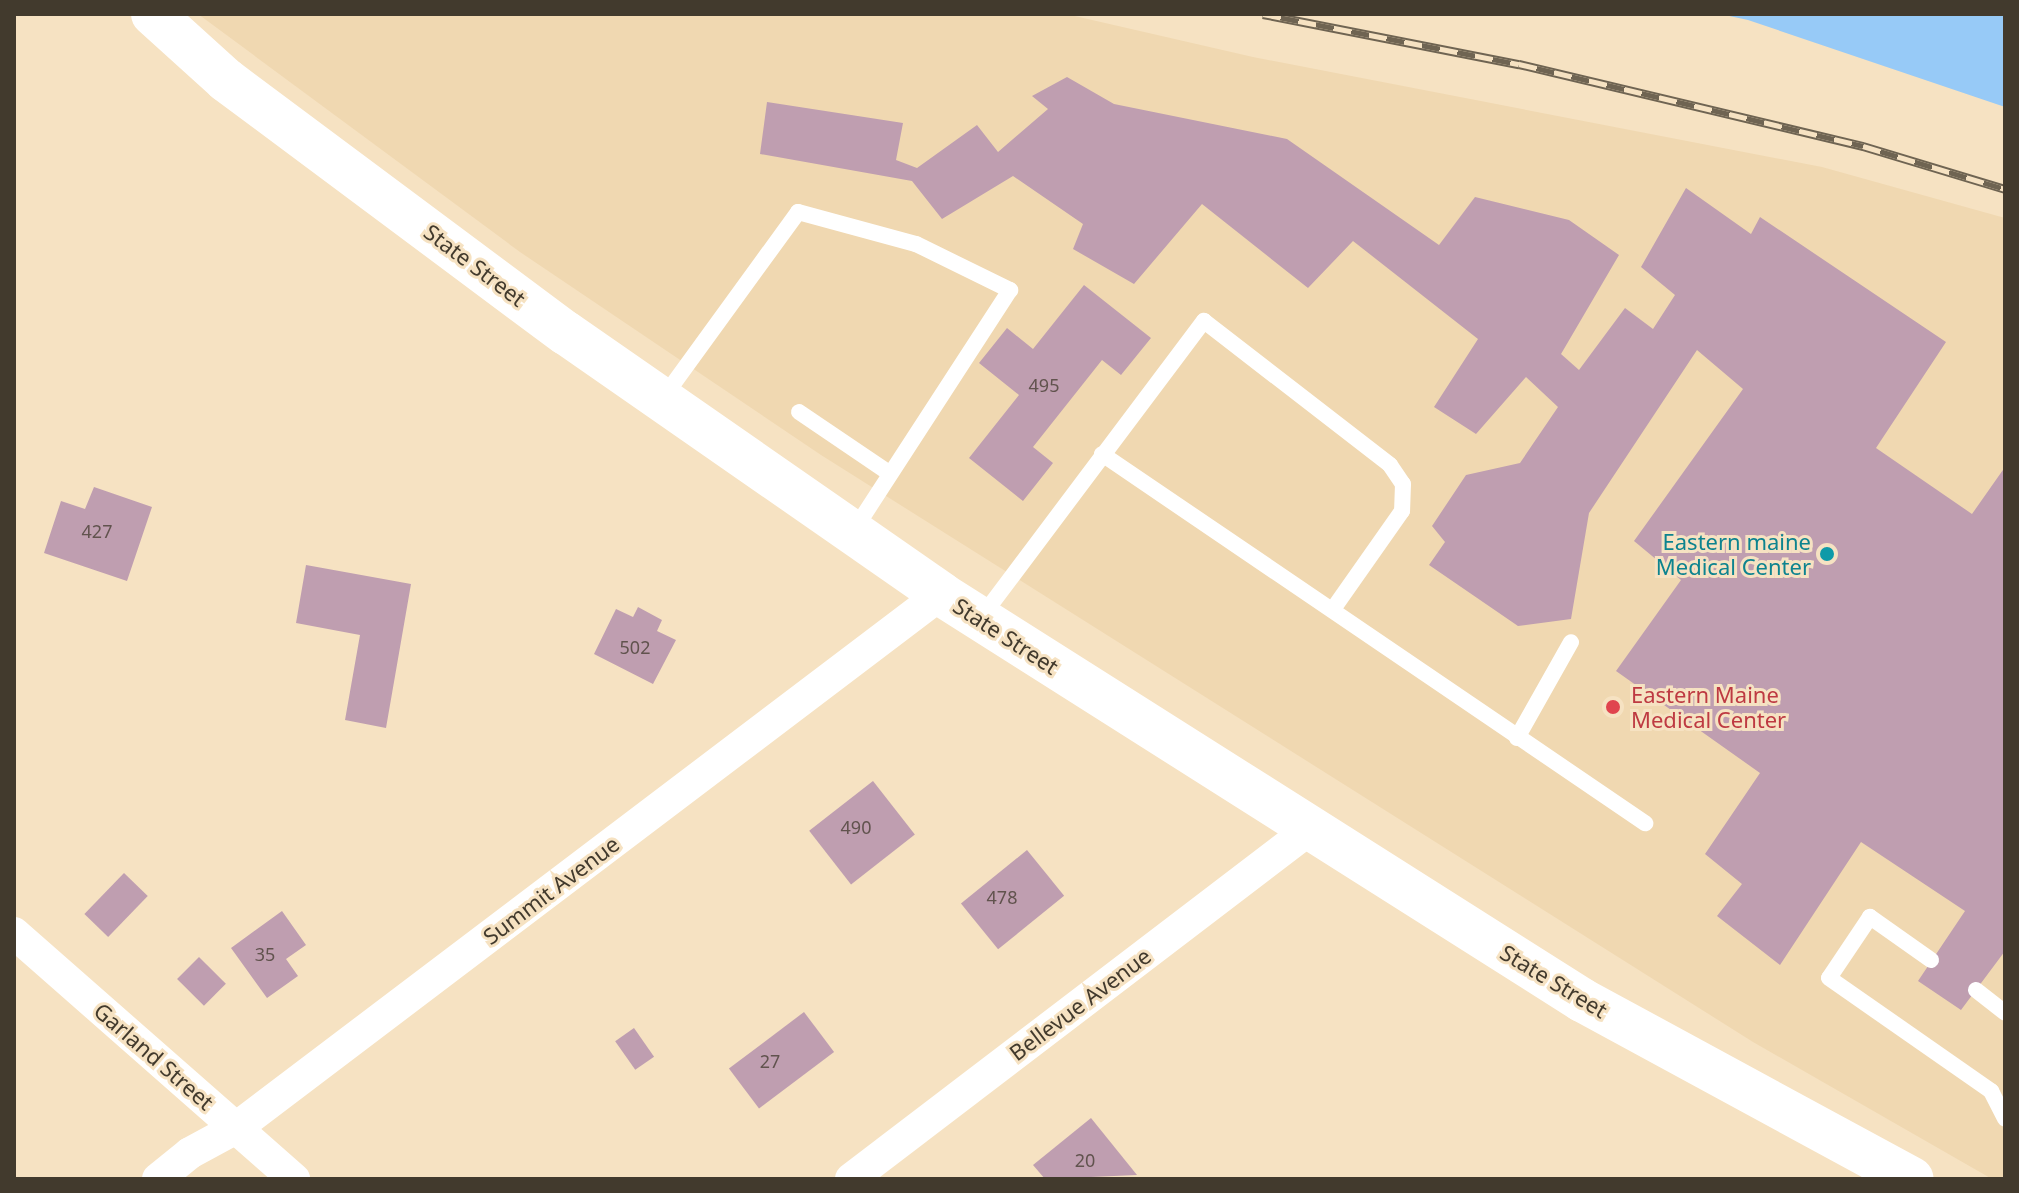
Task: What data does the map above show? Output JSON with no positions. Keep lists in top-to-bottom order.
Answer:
{
  "streets": {
    "main road": ["State Street"],
    "street": ["Summit Avenue", "Bellevue Avenue", "Garland Street"]
  },
  "crossings": [
    ["State Street", "Summit Avenue"],
    ["State Street", "Bellevue Avenue"],
    ["Summit Avenue", "Garland Street"]
  ],
  "places": ["Eastern maine Medical Center", "Eastern Maine Medical Center"],
  "house_numbers": [
    "495",
    "427",
    "502",
    "490",
    "478",
    "35",
    "27",
    "20"
  ]
}
